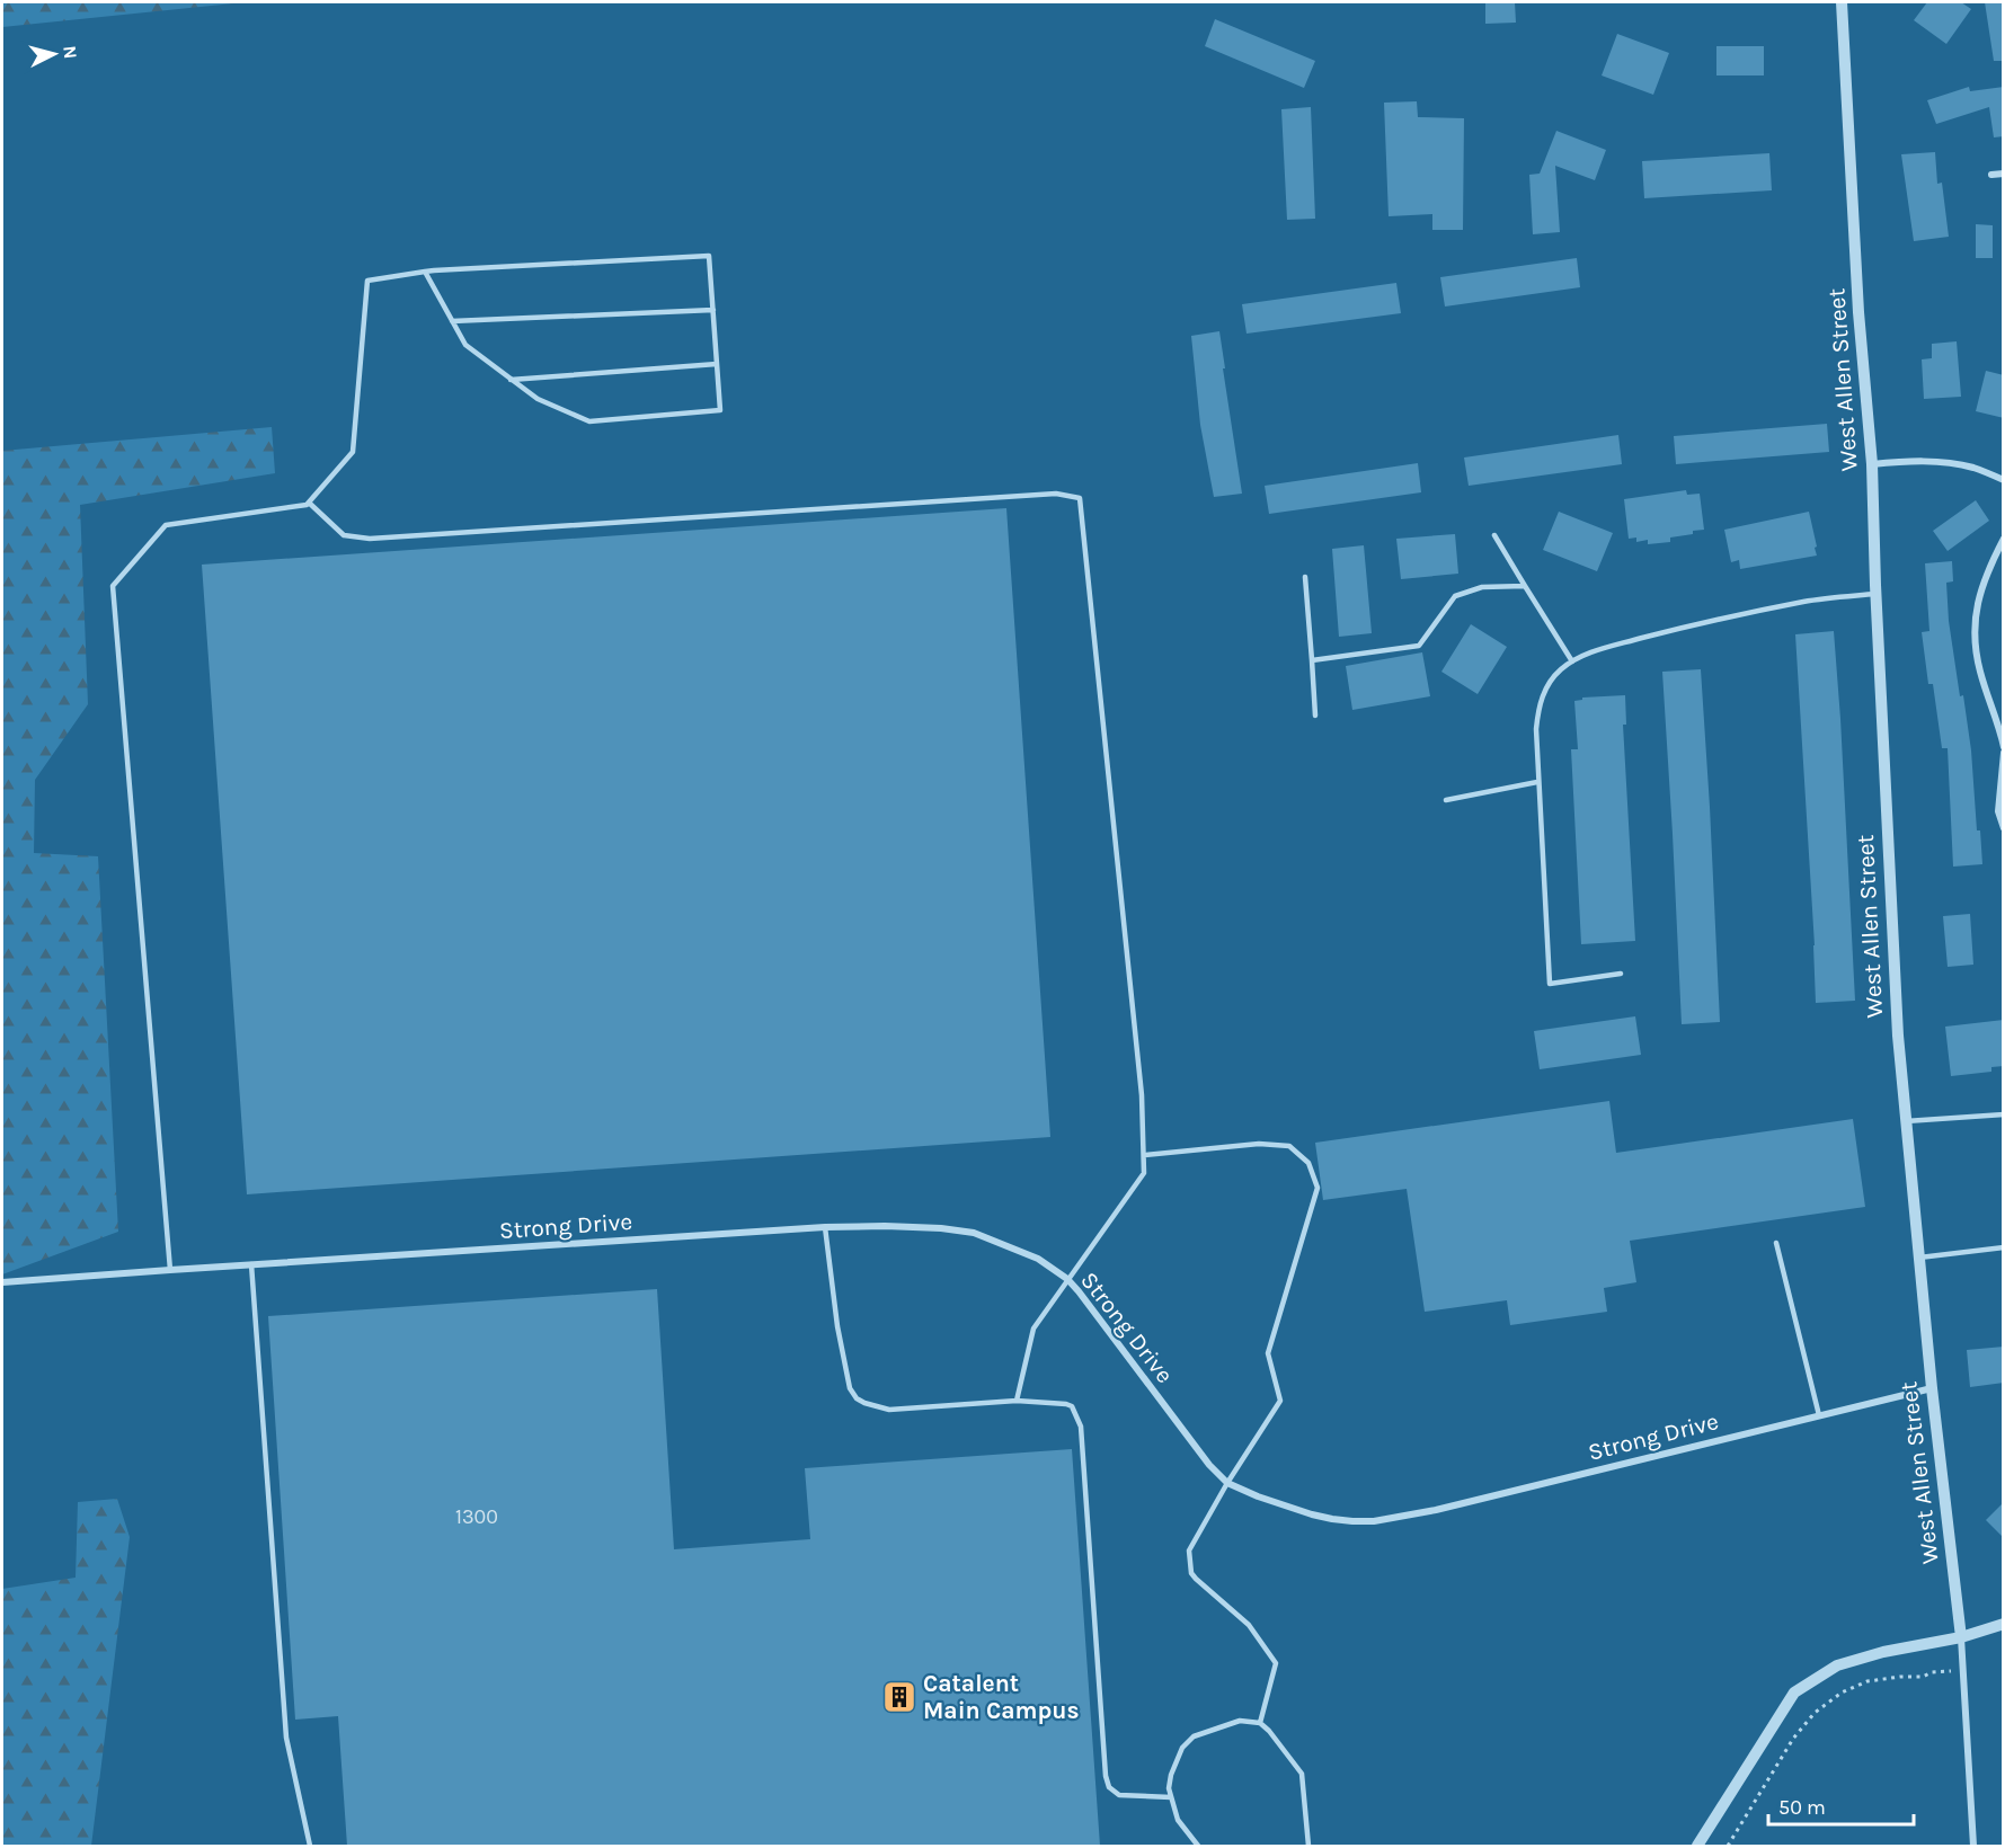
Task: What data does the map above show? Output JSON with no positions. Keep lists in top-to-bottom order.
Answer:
{
  "streets": {
    "street": ["West Allen Street", "Strong Drive"]
  },
  "crossings": [
    ["West Allen Street", "Strong Drive"]
  ],
  "places": {
    "building": ["Catalent Main Campus"]
  },
  "house_numbers": ["1300"],
  "scale_bar": "50 m",
  "north": "right"
}
